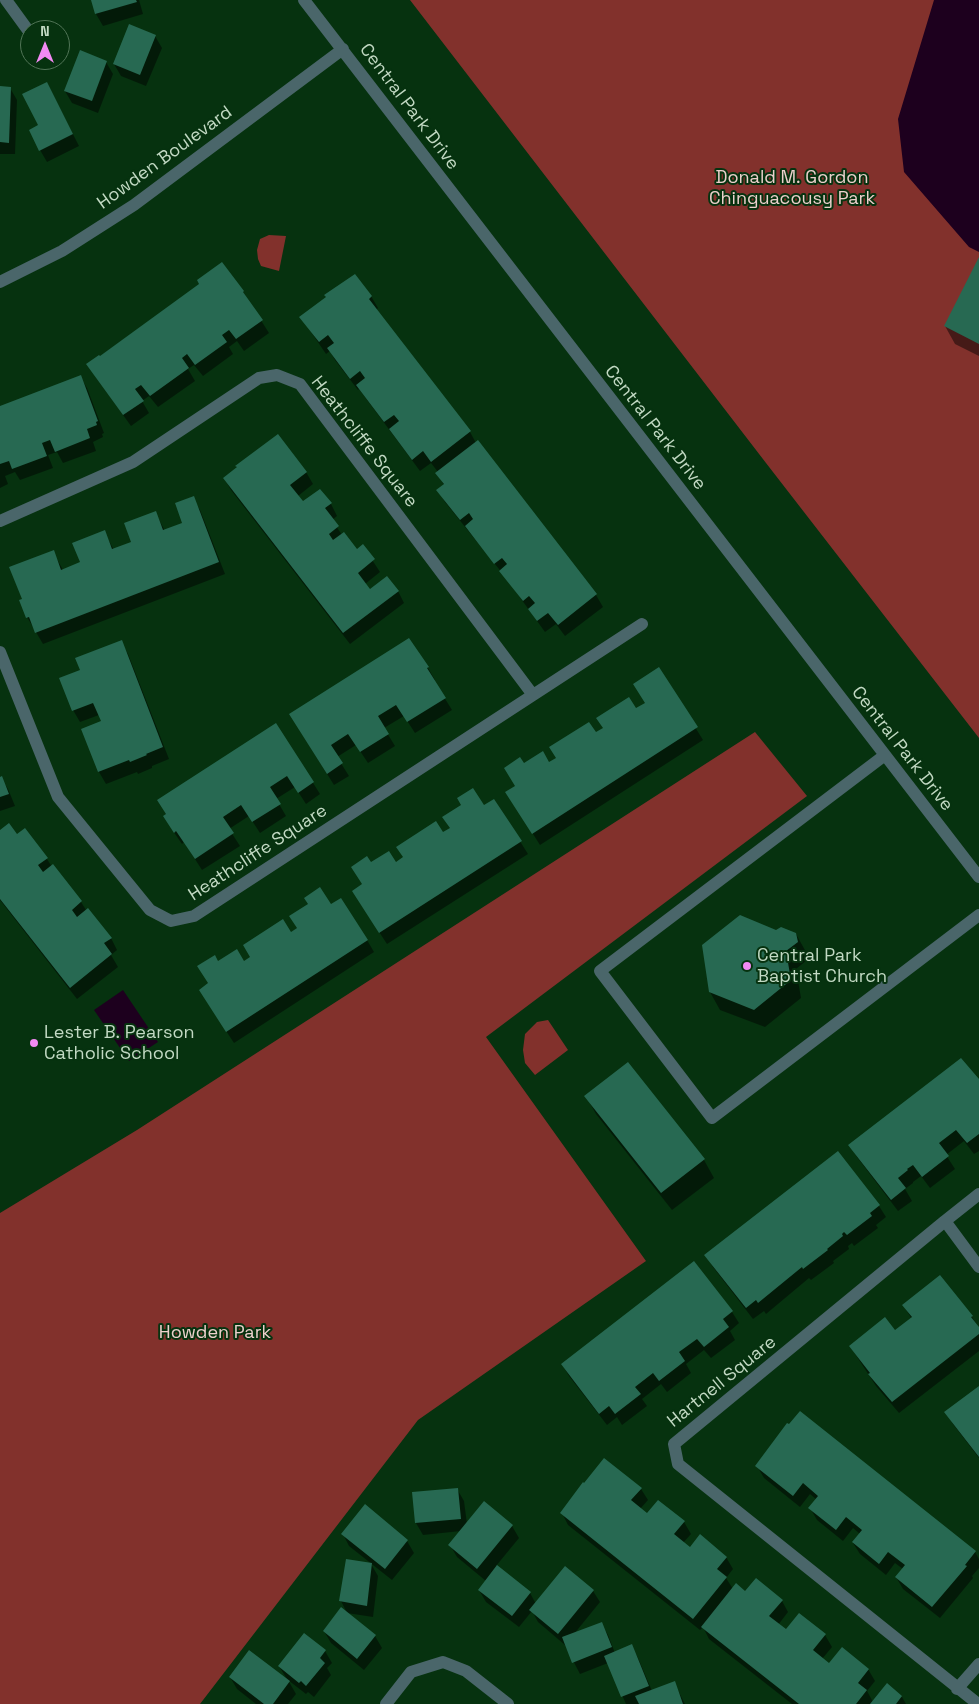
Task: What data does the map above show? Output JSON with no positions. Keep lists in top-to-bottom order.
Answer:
{
  "streets": {
    "street": [
      "Central Park Drive",
      "Howden Boulevard",
      "Heathcliffe Square",
      "Hartnell Square"
    ]
  },
  "crossings": [
    ["Central Park Drive", "Howden Boulevard"]
  ],
  "parks": ["Donald M. Gordon Chinguacousy Park", "Howden Park"],
  "places": ["Central Park Baptist Church", "Lester B. Pearson Catholic School"],
  "north": "top"
}
